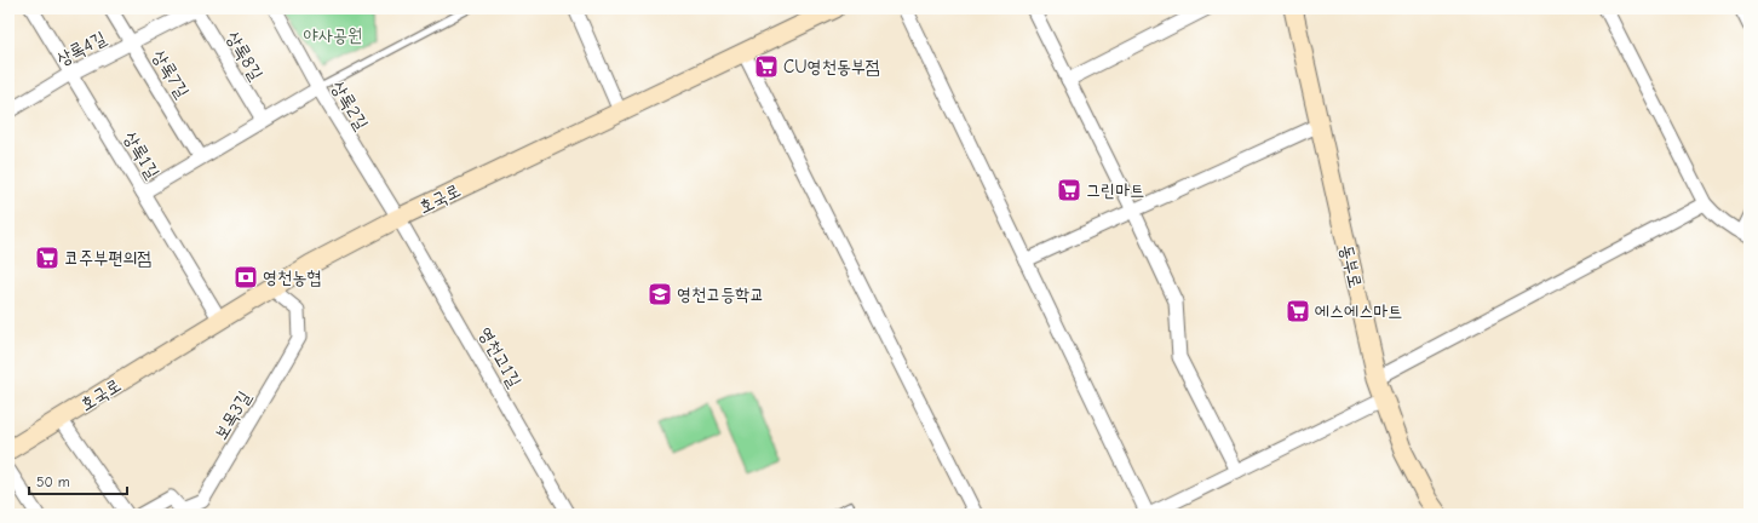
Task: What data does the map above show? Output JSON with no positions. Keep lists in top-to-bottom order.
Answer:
{
  "streets": {
    "main road": ["호국로", "동부로"],
    "street": [
      "상록4길",
      "상록8길",
      "상록7길",
      "상록2길",
      "상록1길",
      "영천고1길",
      "보목3길"
    ]
  },
  "crossings": [
    ["상록4길", "상록8길"],
    ["상록4길", "상록7길"],
    ["상록4길", "상록1길"],
    ["상록2길", "호국로"],
    ["상록2길", "영천고1길"],
    ["상록1길", "호국로"],
    ["호국로", "영천고1길"],
    ["호국로", "보목3길"]
  ],
  "parks": ["야사공원"],
  "places": {
    "supermarket": [
      "CU영천동부점",
      "그린마트",
      "코주부편의점",
      "에스에스마트"
    ],
    "bank": ["영천농협"],
    "school or university": ["영천고등학교"]
  },
  "scale_bar": "50 m"
}
